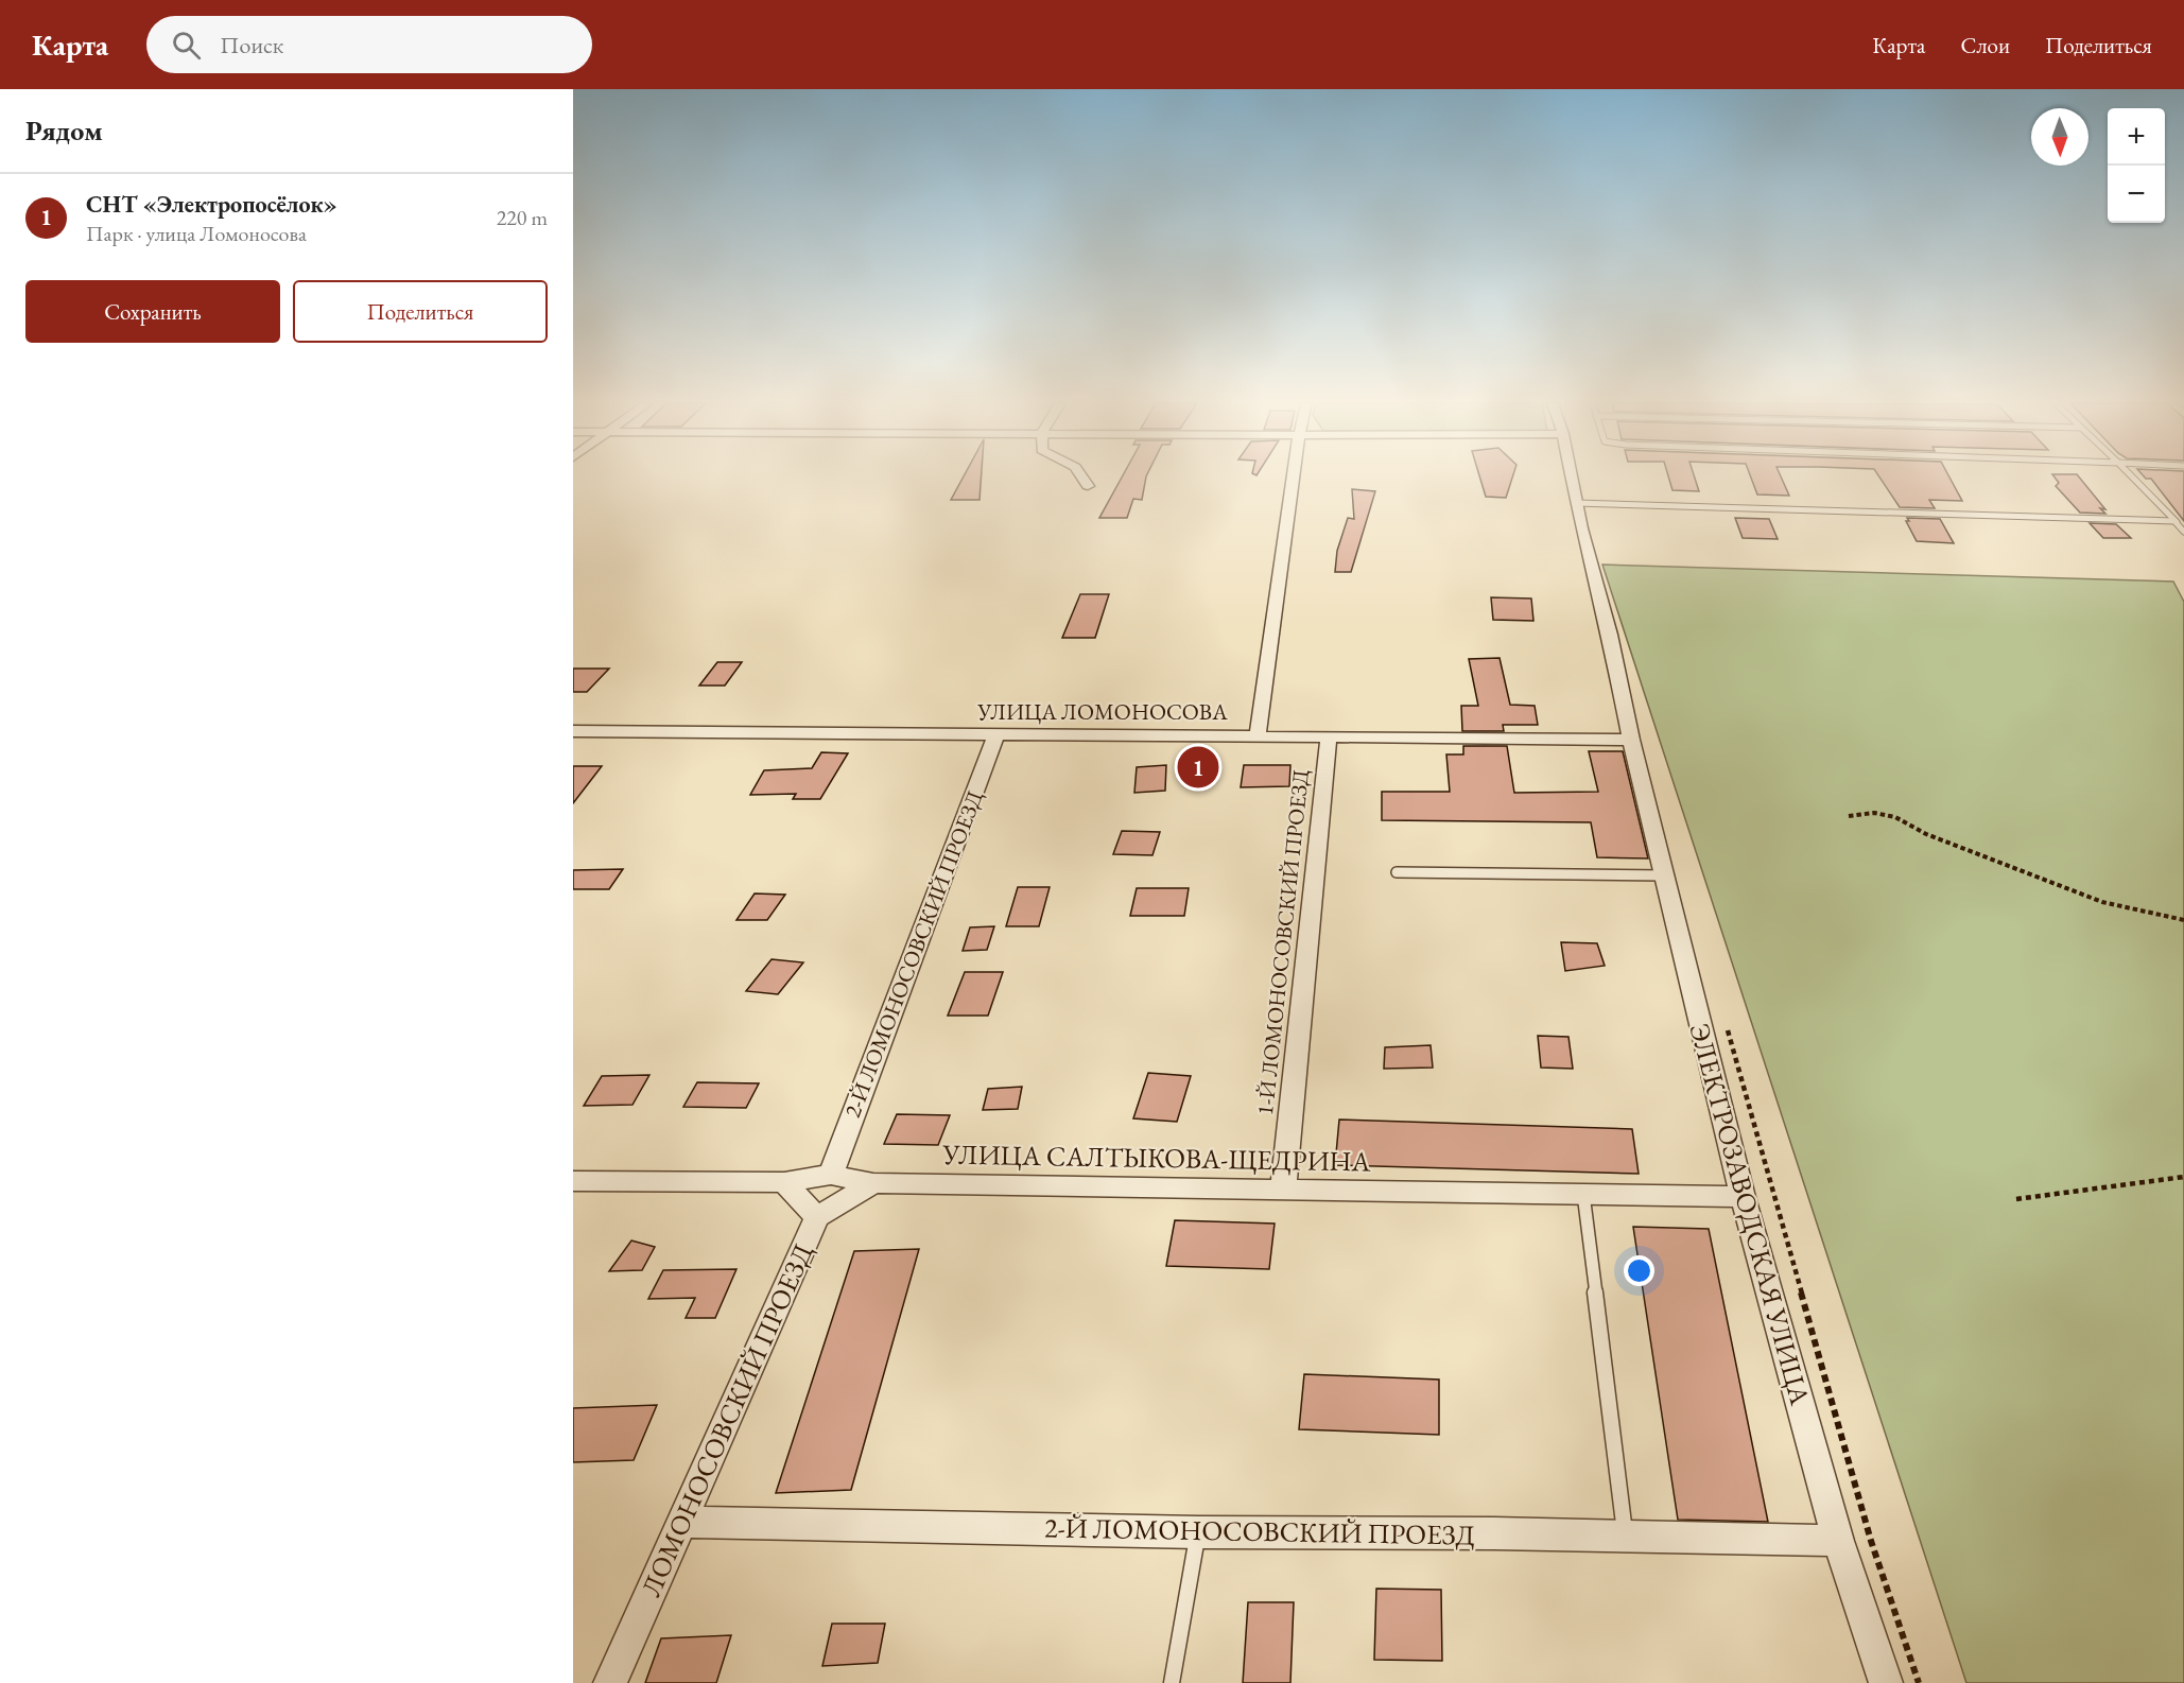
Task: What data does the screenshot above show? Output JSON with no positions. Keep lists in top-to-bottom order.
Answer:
{
  "streets": {
    "street": [
      "УЛИЦА ЛОМОНОСОВА",
      "1-Й ЛОМОНОСОВСКИЙ ПРОЕЗД",
      "2-Й ЛОМОНОСОВСКИЙ ПРОЕЗД",
      "УЛИЦА САЛТЫКОВА-ЩЕДРИНА",
      "ЭЛЕКТРОЗАВОДСКАЯ УЛИЦА",
      "ЛОМОНОСОВСКИЙ ПРОЕЗД"
    ]
  },
  "crossings": [
    ["УЛИЦА ЛОМОНОСОВА", "1-Й ЛОМОНОСОВСКИЙ ПРОЕЗД"],
    ["УЛИЦА ЛОМОНОСОВА", "2-Й ЛОМОНОСОВСКИЙ ПРОЕЗД"],
    ["УЛИЦА ЛОМОНОСОВА", "ЭЛЕКТРОЗАВОДСКАЯ УЛИЦА"],
    ["1-Й ЛОМОНОСОВСКИЙ ПРОЕЗД", "УЛИЦА САЛТЫКОВА-ЩЕДРИНА"],
    ["2-Й ЛОМОНОСОВСКИЙ ПРОЕЗД", "УЛИЦА САЛТЫКОВА-ЩЕДРИНА"],
    ["2-Й ЛОМОНОСОВСКИЙ ПРОЕЗД", "ЭЛЕКТРОЗАВОДСКАЯ УЛИЦА"],
    ["2-Й ЛОМОНОСОВСКИЙ ПРОЕЗД", "ЛОМОНОСОВСКИЙ ПРОЕЗД"],
    ["УЛИЦА САЛТЫКОВА-ЩЕДРИНА", "ЭЛЕКТРОЗАВОДСКАЯ УЛИЦА"],
    ["УЛИЦА САЛТЫКОВА-ЩЕДРИНА", "ЛОМОНОСОВСКИЙ ПРОЕЗД"]
  ],
  "north": "bottom",
  "page": {
    "header": "Карта",
    "search": "Поиск",
    "nav": ["Карта", "Слои", "Поделиться"],
    "heading": "Рядом",
    "map_buttons": ["+", "−"],
    "list": [
      {
        "mark": "1",
        "name": "СНТ «Электропосёлок»",
        "note": "Парк · улица Ломоносова",
        "value": "220 m"
      }
    ],
    "buttons": ["Сохранить", "Поделиться"],
    "pins": "1"
  }
}
